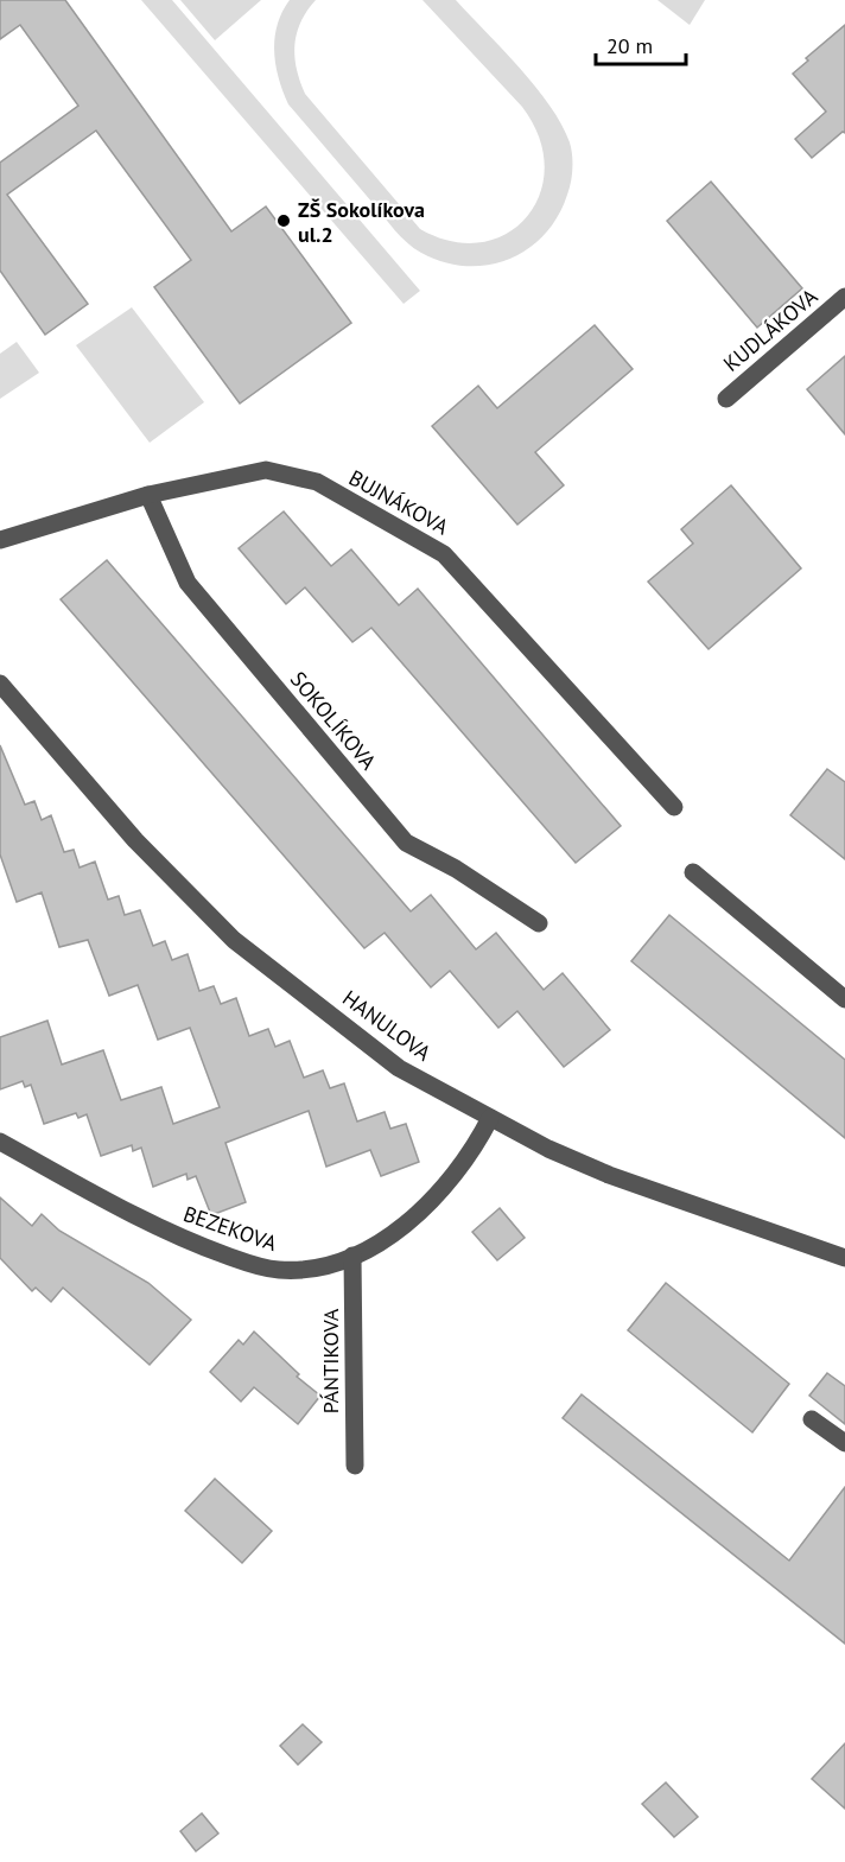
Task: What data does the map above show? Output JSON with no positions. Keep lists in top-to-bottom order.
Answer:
{
  "streets": {
    "street": [
      "KUDLÁKOVA",
      "BUJNÁKOVA",
      "SOKOLÍKOVA",
      "HANULOVA",
      "BEZEKOVA",
      "PÁNTIKOVA"
    ]
  },
  "crossings": [
    ["BUJNÁKOVA", "SOKOLÍKOVA"],
    ["HANULOVA", "BEZEKOVA"],
    ["BEZEKOVA", "PÁNTIKOVA"]
  ],
  "places": ["ZŠ Sokolíkova ul.2"],
  "scale_bar": "20 m"
}
